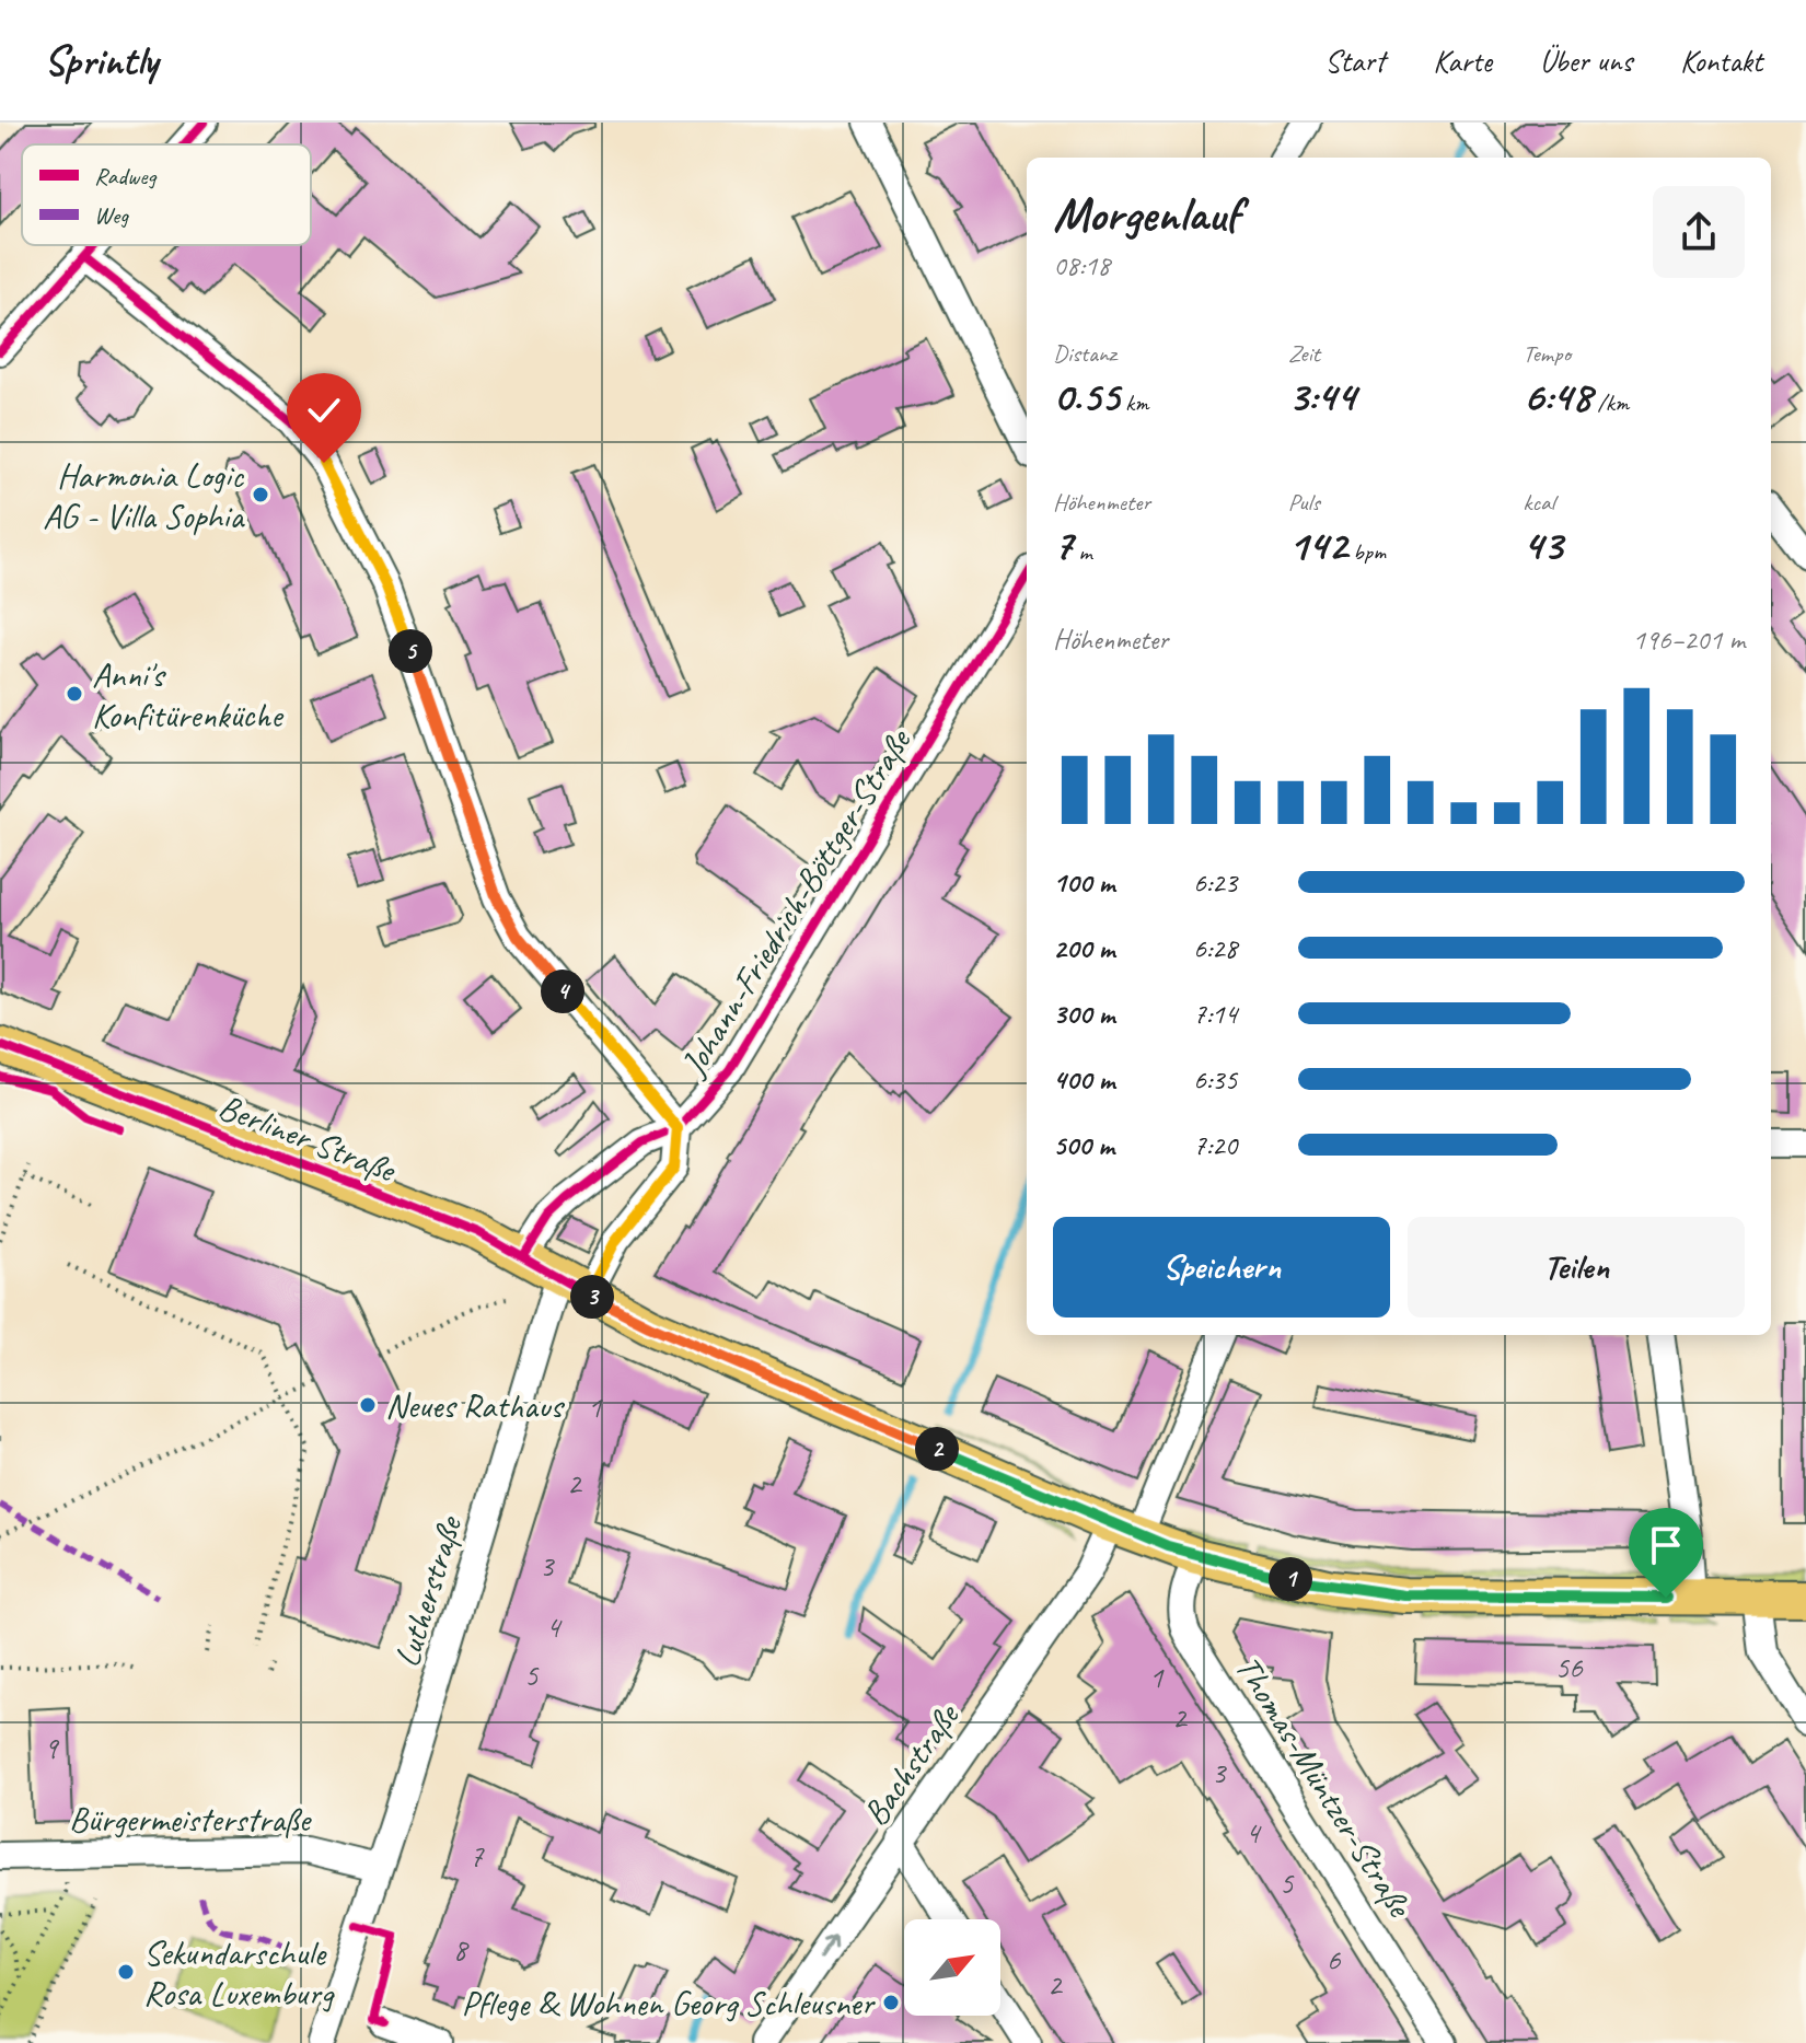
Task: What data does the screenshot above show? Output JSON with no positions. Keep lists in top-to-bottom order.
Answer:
{
  "streets": {
    "main road": ["Berliner Straße"],
    "street": [
      "Johann-Friedrich-Böttger-Straße",
      "Lutherstraße",
      "Bachstraße",
      "Thomas-Müntzer-Straße",
      "Bürgermeisterstraße"
    ]
  },
  "crossings": [
    ["Johann-Friedrich-Böttger-Straße", "Berliner Straße"],
    ["Berliner Straße", "Lutherstraße"],
    ["Berliner Straße", "Bachstraße"],
    ["Berliner Straße", "Thomas-Müntzer-Straße"],
    ["Lutherstraße", "Bürgermeisterstraße"]
  ],
  "places": [
    "Harmonia Logic AG - Villa Sophia",
    "Anni's Konfitürenküche",
    "Neues Rathaus",
    "Sekundarschule Rosa Luxemburg",
    "Pflege & Wohnen Georg Schleusner"
  ],
  "house_numbers": [
    "1",
    "2",
    "3",
    "4",
    "56",
    "5",
    "1",
    "2",
    "9",
    "3",
    "4",
    "7",
    "5",
    "8",
    "6",
    "2"
  ],
  "legend": ["Radweg", "Weg"],
  "north": "top right",
  "page": {
    "header": "Sprintly",
    "nav": [
      "Start",
      "Karte",
      "Über uns",
      "Kontakt"
    ],
    "heading": ["Morgenlauf", "08:18"],
    "stats": [
      ["Distanz", "0.55 km"],
      ["Zeit", "3:44"],
      ["Tempo", "6:48 /km"],
      ["Höhenmeter", "7 m"],
      ["Puls", "142 bpm"],
      ["kcal", "43"]
    ],
    "chart": ["Höhenmeter", "196–201 m"],
    "pins": [
      "5",
      "4",
      "3",
      "2",
      "1"
    ],
    "list": [
      {
        "name": "100 m",
        "note": "6:23"
      },
      {
        "name": "200 m",
        "note": "6:28"
      },
      {
        "name": "300 m",
        "note": "7:14"
      },
      {
        "name": "400 m",
        "note": "6:35"
      },
      {
        "name": "500 m",
        "note": "7:20"
      }
    ],
    "buttons": ["Speichern", "Teilen"]
  }
}
